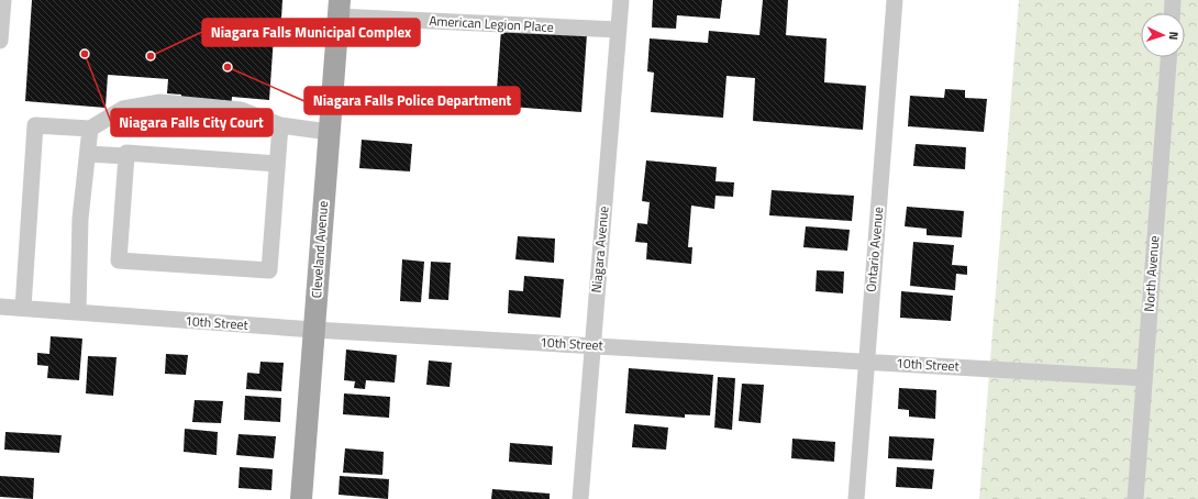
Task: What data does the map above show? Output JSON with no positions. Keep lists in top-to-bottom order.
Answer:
{
  "streets": {
    "main road": ["Cleveland Avenue"],
    "street": [
      "American Legion Place",
      "Niagara Avenue",
      "Ontario Avenue",
      "North Avenue",
      "10th Street"
    ]
  },
  "crossings": [
    ["American Legion Place", "Cleveland Avenue"],
    ["American Legion Place", "Niagara Avenue"],
    ["Cleveland Avenue", "10th Street"],
    ["Niagara Avenue", "10th Street"],
    ["Ontario Avenue", "10th Street"],
    ["North Avenue", "10th Street"]
  ],
  "places": ["Niagara Falls City Court", "Niagara Falls Municipal Complex", "Niagara Falls Police Department"],
  "north": "right"
}
